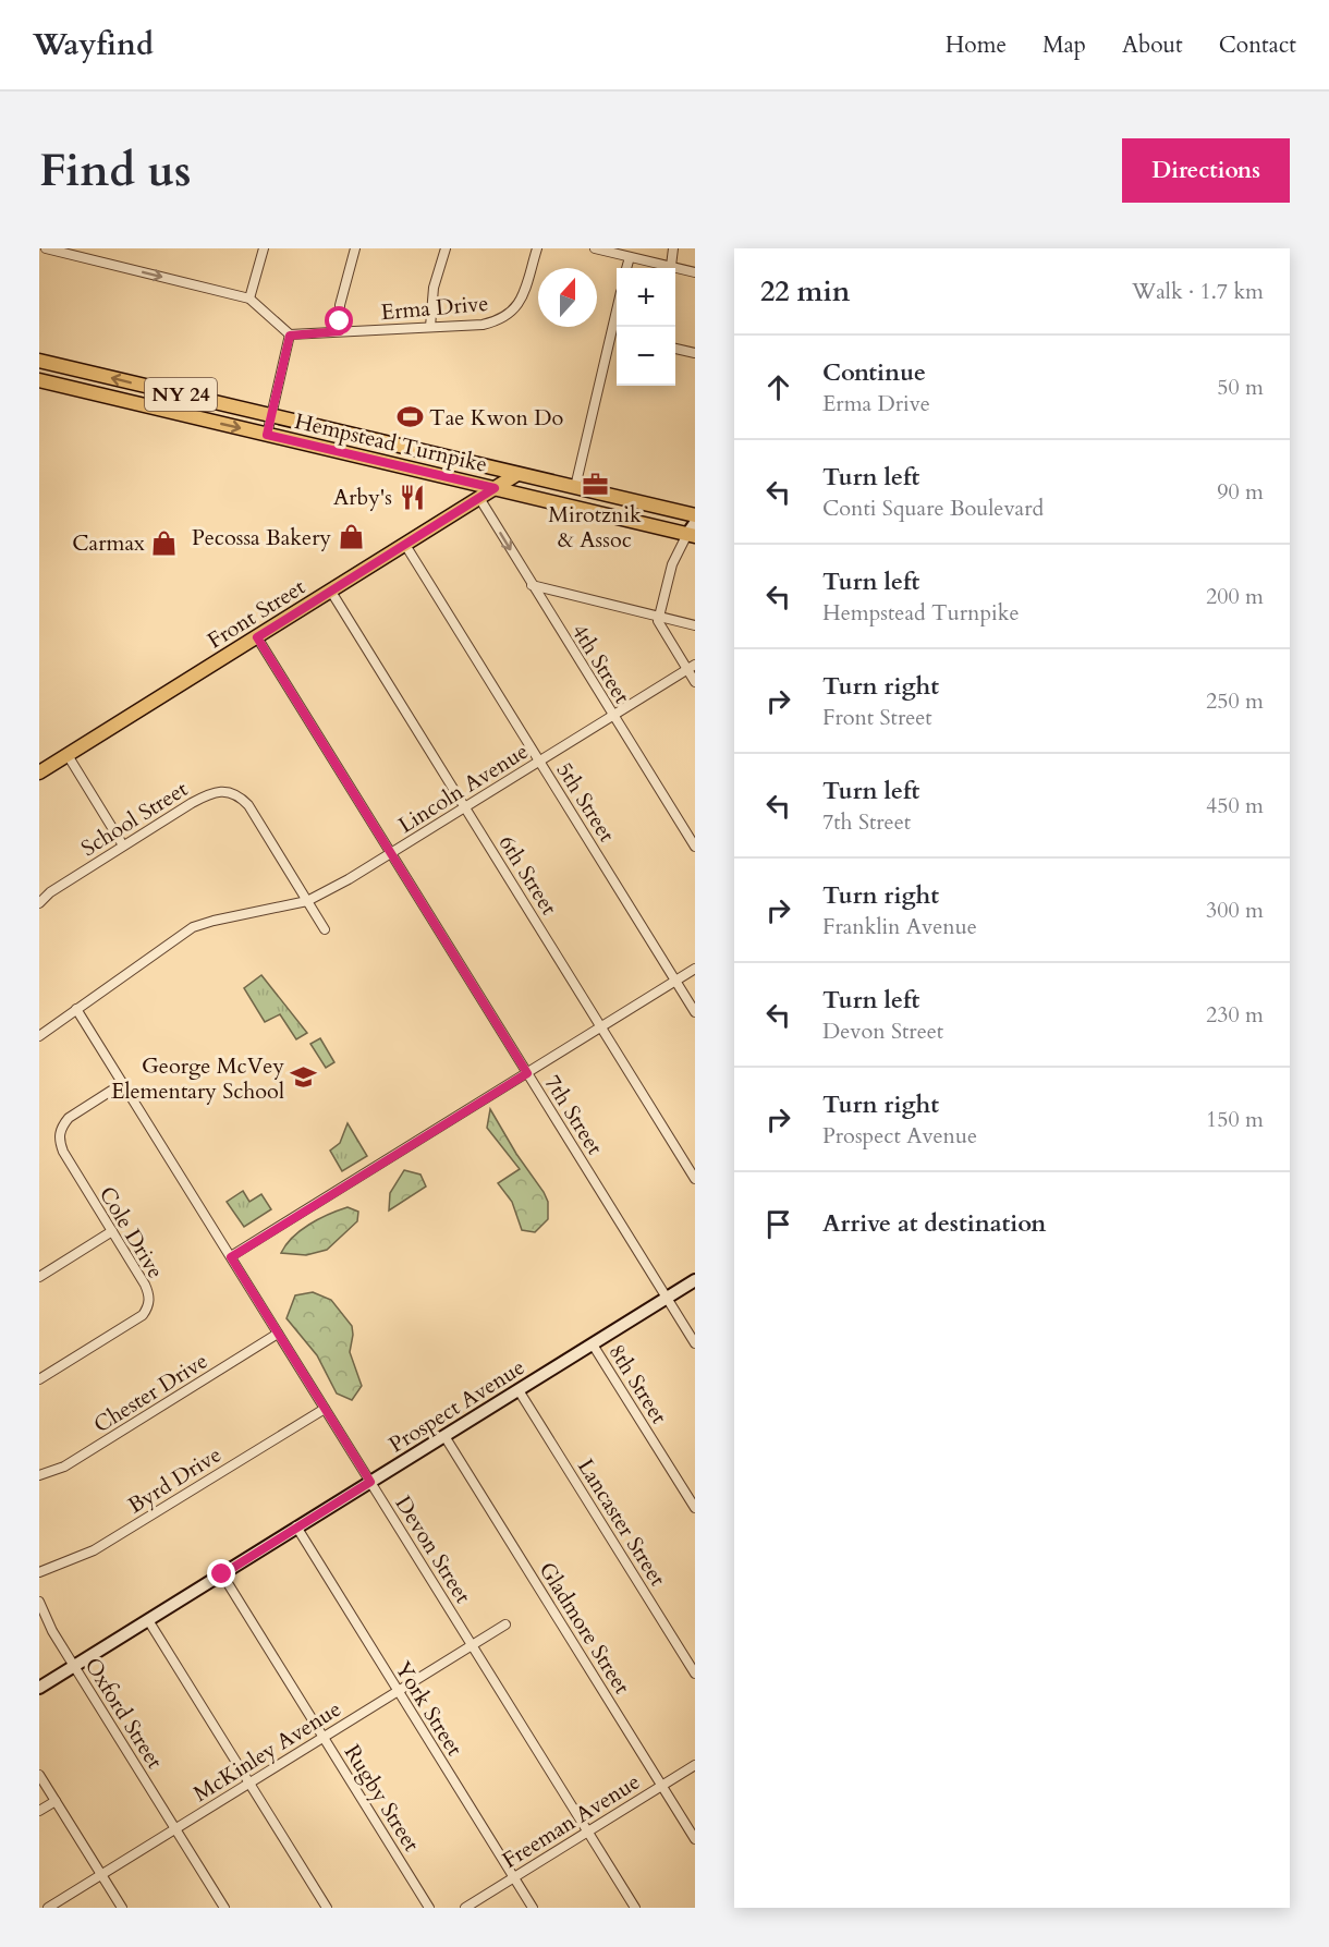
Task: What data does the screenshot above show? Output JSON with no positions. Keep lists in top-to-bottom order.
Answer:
{
  "streets": {
    "main road": ["NY 24", "Hempstead Turnpike", "Front Street"],
    "street": [
      "Erma Drive",
      "4th Street",
      "Lincoln Avenue",
      "5th Street",
      "School Street",
      "6th Street",
      "7th Street",
      "Cole Drive",
      "8th Street",
      "Chester Drive",
      "Prospect Avenue",
      "Byrd Drive",
      "Lancaster Street",
      "Devon Street",
      "Gladmore Street",
      "York Street",
      "Oxford Street",
      "McKinley Avenue",
      "Rugby Street",
      "Freeman Avenue"
    ]
  },
  "crossings": [
    ["Hempstead Turnpike", "Front Street"],
    ["Front Street", "4th Street"],
    ["Front Street", "5th Street"],
    ["Front Street", "6th Street"],
    ["Front Street", "7th Street"],
    ["4th Street", "Lincoln Avenue"],
    ["Lincoln Avenue", "5th Street"],
    ["Lincoln Avenue", "School Street"],
    ["Lincoln Avenue", "6th Street"],
    ["Lincoln Avenue", "7th Street"],
    ["Lincoln Avenue", "Devon Street"],
    ["7th Street", "Prospect Avenue"],
    ["Cole Drive", "Devon Street"],
    ["8th Street", "Prospect Avenue"],
    ["Chester Drive", "Devon Street"],
    ["Prospect Avenue", "Lancaster Street"],
    ["Prospect Avenue", "Devon Street"],
    ["Prospect Avenue", "Gladmore Street"],
    ["Prospect Avenue", "York Street"],
    ["Prospect Avenue", "Oxford Street"],
    ["Prospect Avenue", "Rugby Street"],
    ["Byrd Drive", "Devon Street"],
    ["Devon Street", "McKinley Avenue"],
    ["Devon Street", "Freeman Avenue"],
    ["Gladmore Street", "Freeman Avenue"],
    ["York Street", "McKinley Avenue"],
    ["York Street", "Freeman Avenue"],
    ["Oxford Street", "McKinley Avenue"],
    ["McKinley Avenue", "Rugby Street"]
  ],
  "places": {
    "sports": ["Tae Kwon Do"],
    "office": ["Mirotznik & Assoc"],
    "restaurant": ["Arby's"],
    "shop": ["Pecossa Bakery", "Carmax"],
    "school or university": ["George McVey Elementary School"]
  },
  "north": "top",
  "page": {
    "header": "Wayfind",
    "nav": [
      "Home",
      "Map",
      "About",
      "Contact"
    ],
    "buttons": "Directions",
    "title": "Find us",
    "heading": ["22 min", "Walk · 1.7 km"],
    "map_buttons": ["+", "−"],
    "list": [
      ["Continue", "Erma Drive", "50 m"],
      ["Turn left", "Conti Square Boulevard", "90 m"],
      ["Turn left", "Hempstead Turnpike", "200 m"],
      ["Turn right", "Front Street", "250 m"],
      ["Turn left", "7th Street", "450 m"],
      ["Turn right", "Franklin Avenue", "300 m"],
      ["Turn left", "Devon Street", "230 m"],
      ["Turn right", "Prospect Avenue", "150 m"],
      "Arrive at destination"
    ]
  }
}
